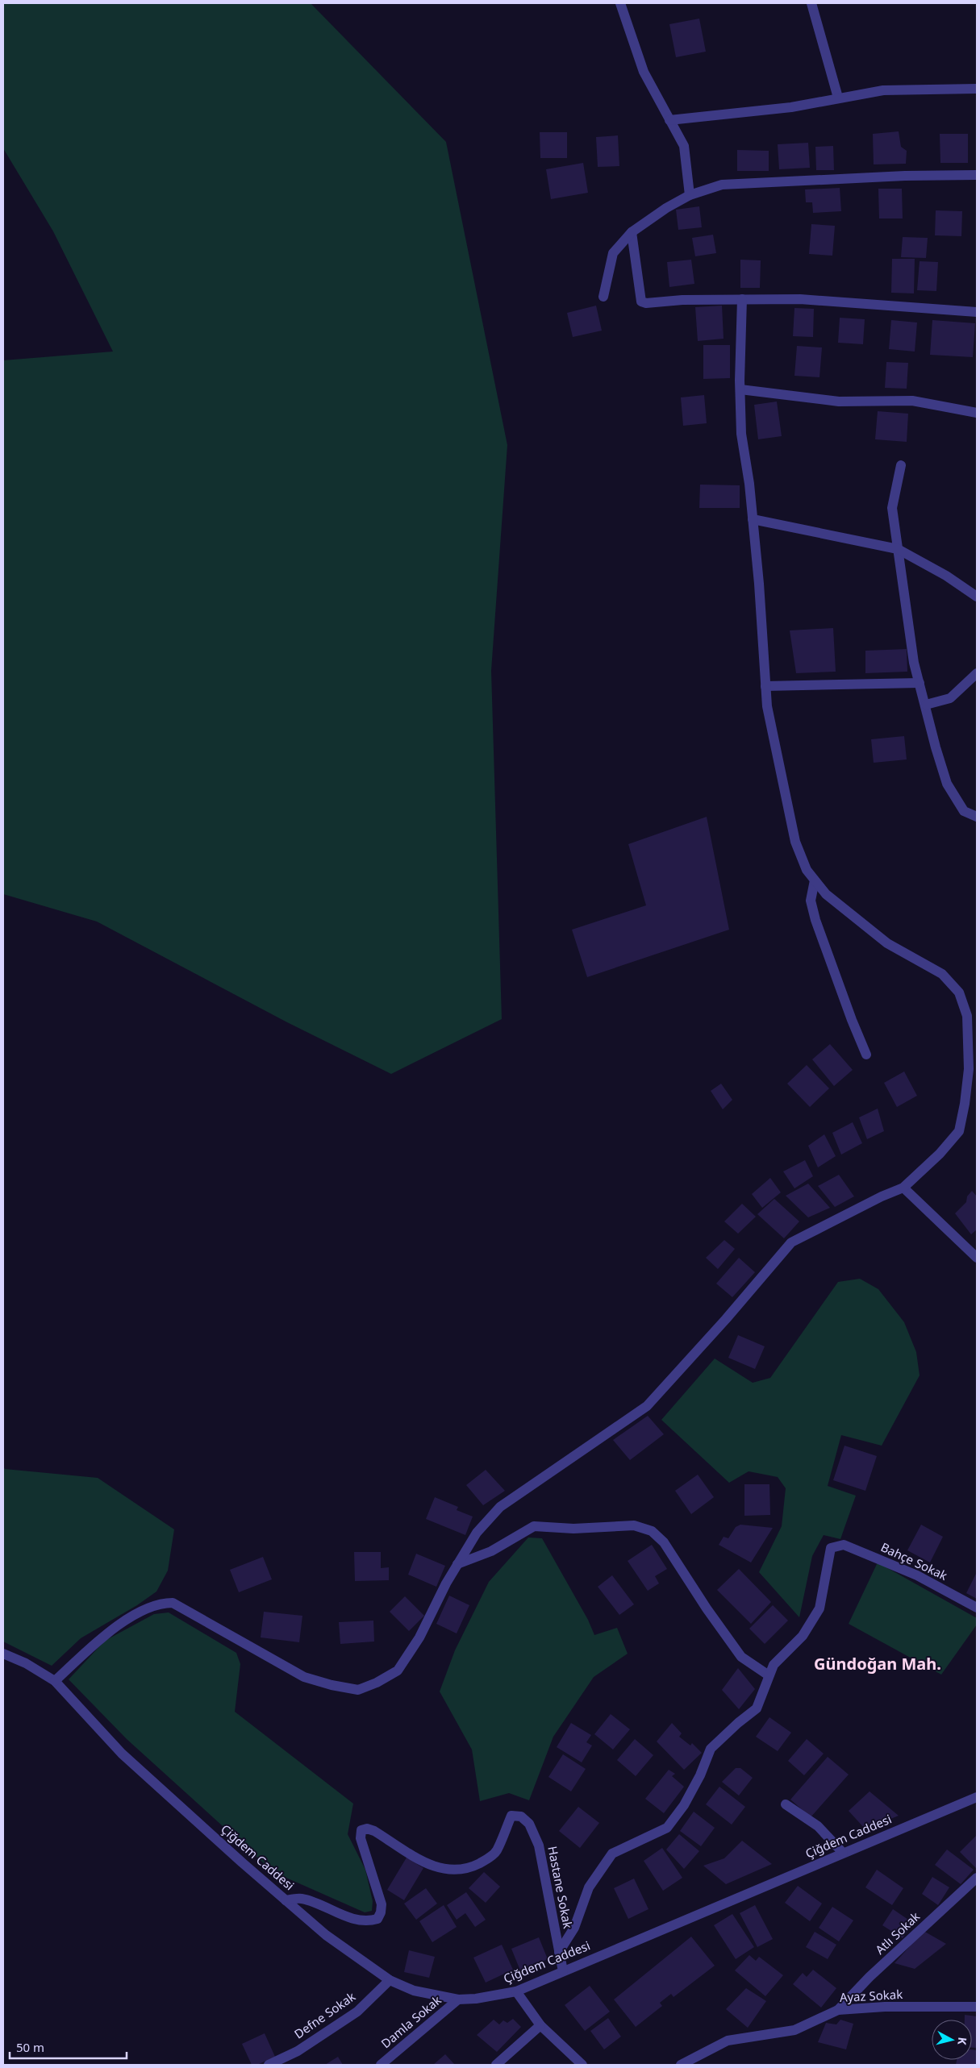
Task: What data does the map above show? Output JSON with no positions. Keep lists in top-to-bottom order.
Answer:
{
  "streets": {
    "street": [
      "Bahçe Sokak",
      "Çiğdem Caddesi",
      "Hastane Sokak",
      "Atlı Sokak",
      "Ayaz Sokak",
      "Defne Sokak",
      "Damla Sokak"
    ]
  },
  "crossings": [
    ["Çiğdem Caddesi", "Hastane Sokak"],
    ["Çiğdem Caddesi", "Defne Sokak"],
    ["Çiğdem Caddesi", "Damla Sokak"],
    ["Atlı Sokak", "Ayaz Sokak"]
  ],
  "districts": ["Gündoğan Mah."],
  "scale_bar": "50 m",
  "north": "right"
}
